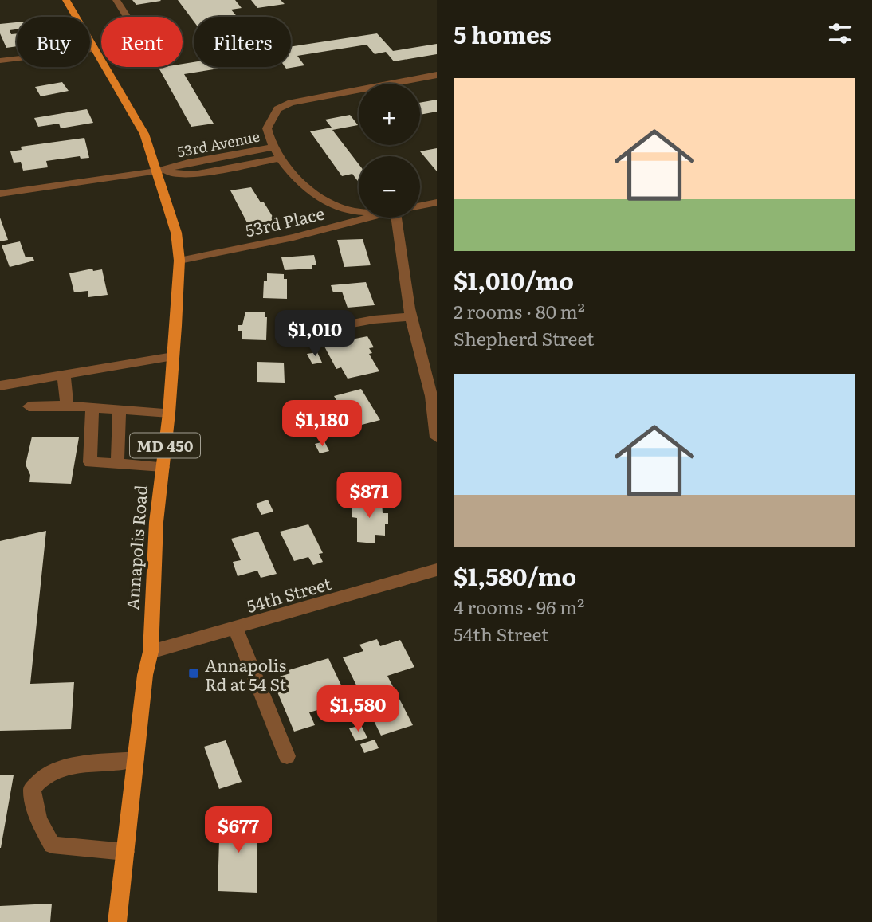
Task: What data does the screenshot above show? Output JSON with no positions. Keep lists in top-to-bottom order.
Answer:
{
  "streets": {
    "main road": ["MD 450", "Annapolis Road"],
    "street": ["53rd Avenue", "53rd Place", "54th Street"]
  },
  "crossings": [
    ["53rd Avenue", "53rd Place"],
    ["53rd Avenue", "Annapolis Road"],
    ["53rd Place", "Annapolis Road"],
    ["Annapolis Road", "54th Street"]
  ],
  "places": {
    "transit": ["Annapolis Rd at 54 St"]
  },
  "page": {
    "heading": "5 homes",
    "chip": ["Buy", "Rent", "Filters"],
    "list": [
      {
        "name": "$1,010/mo",
        "note": "2 rooms · 80 m² · Shepherd Street"
      },
      {
        "name": "$1,580/mo",
        "note": "4 rooms · 96 m² · 54th Street"
      }
    ],
    "map_buttons": ["+", "−"],
    "price": [
      "$1,010",
      "$1,180",
      "$871",
      "$1,580",
      "$677"
    ]
  }
}
